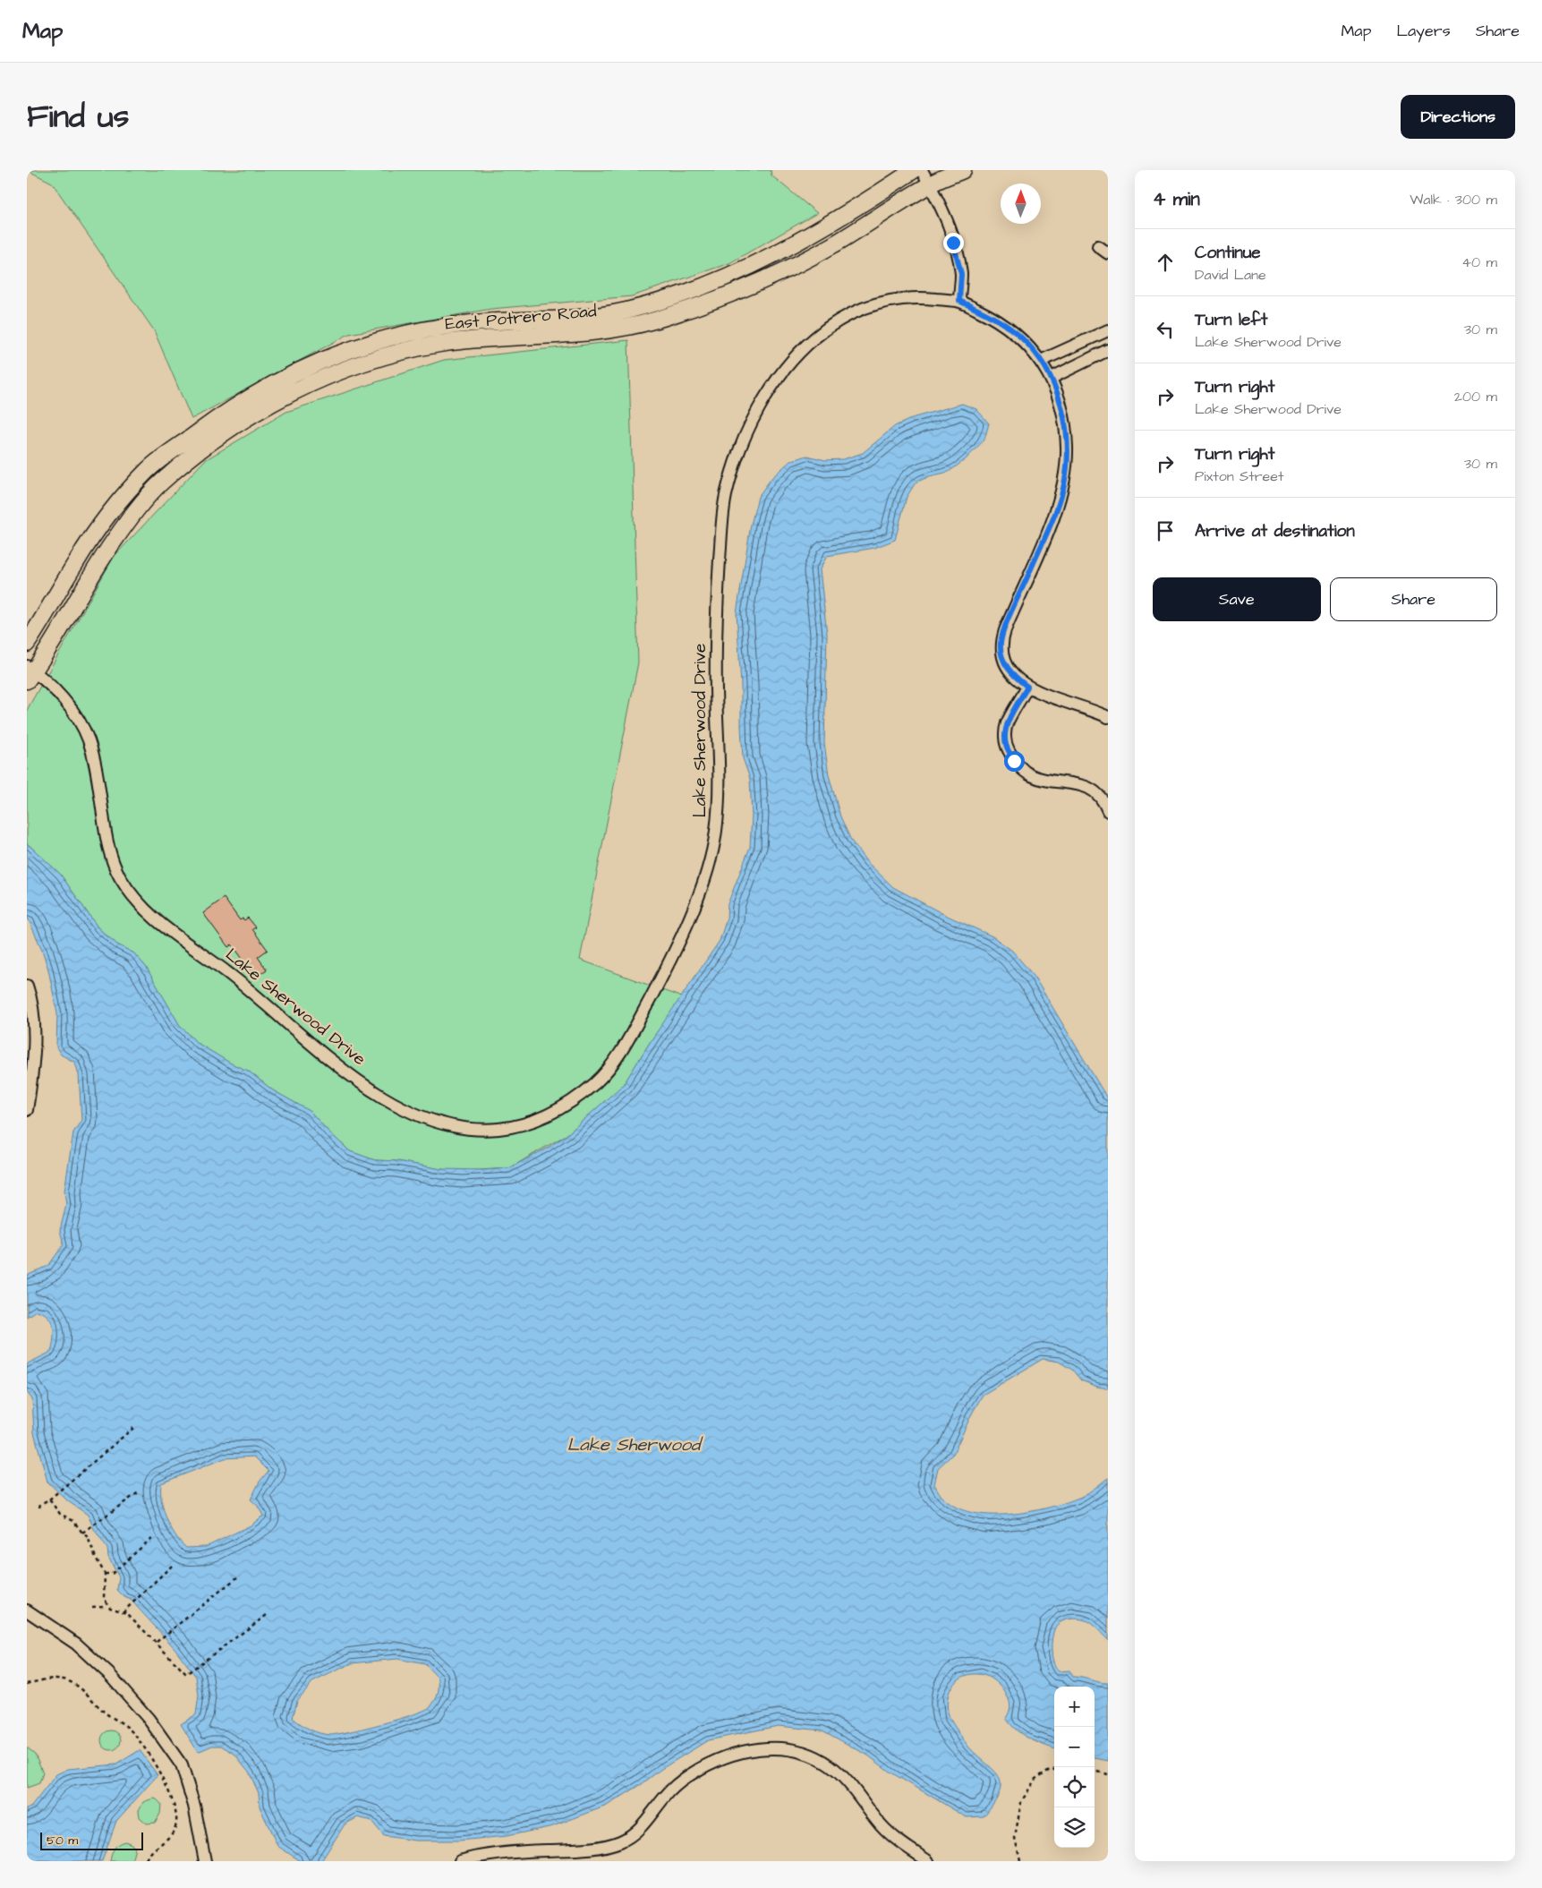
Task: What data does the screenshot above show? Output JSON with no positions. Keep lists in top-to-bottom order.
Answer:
{
  "streets": {
    "street": ["East Potrero Road", "Lake Sherwood Drive"]
  },
  "crossings": [
    ["East Potrero Road", "Lake Sherwood Drive"]
  ],
  "water": ["Lake Sherwood"],
  "scale_bar": "50 m",
  "north": "top",
  "page": {
    "header": "Map",
    "nav": ["Map", "Layers", "Share"],
    "title": "Find us",
    "buttons": [
      "Directions",
      ["Save", "Share"]
    ],
    "heading": ["4 min", "Walk · 300 m"],
    "list": [
      ["Continue", "David Lane", "40 m"],
      ["Turn left", "Lake Sherwood Drive", "30 m"],
      ["Turn right", "Lake Sherwood Drive", "200 m"],
      ["Turn right", "Pixton Street", "30 m"],
      "Arrive at destination"
    ],
    "map_buttons": ["+", "−"],
    "scale": "50 m"
  }
}
